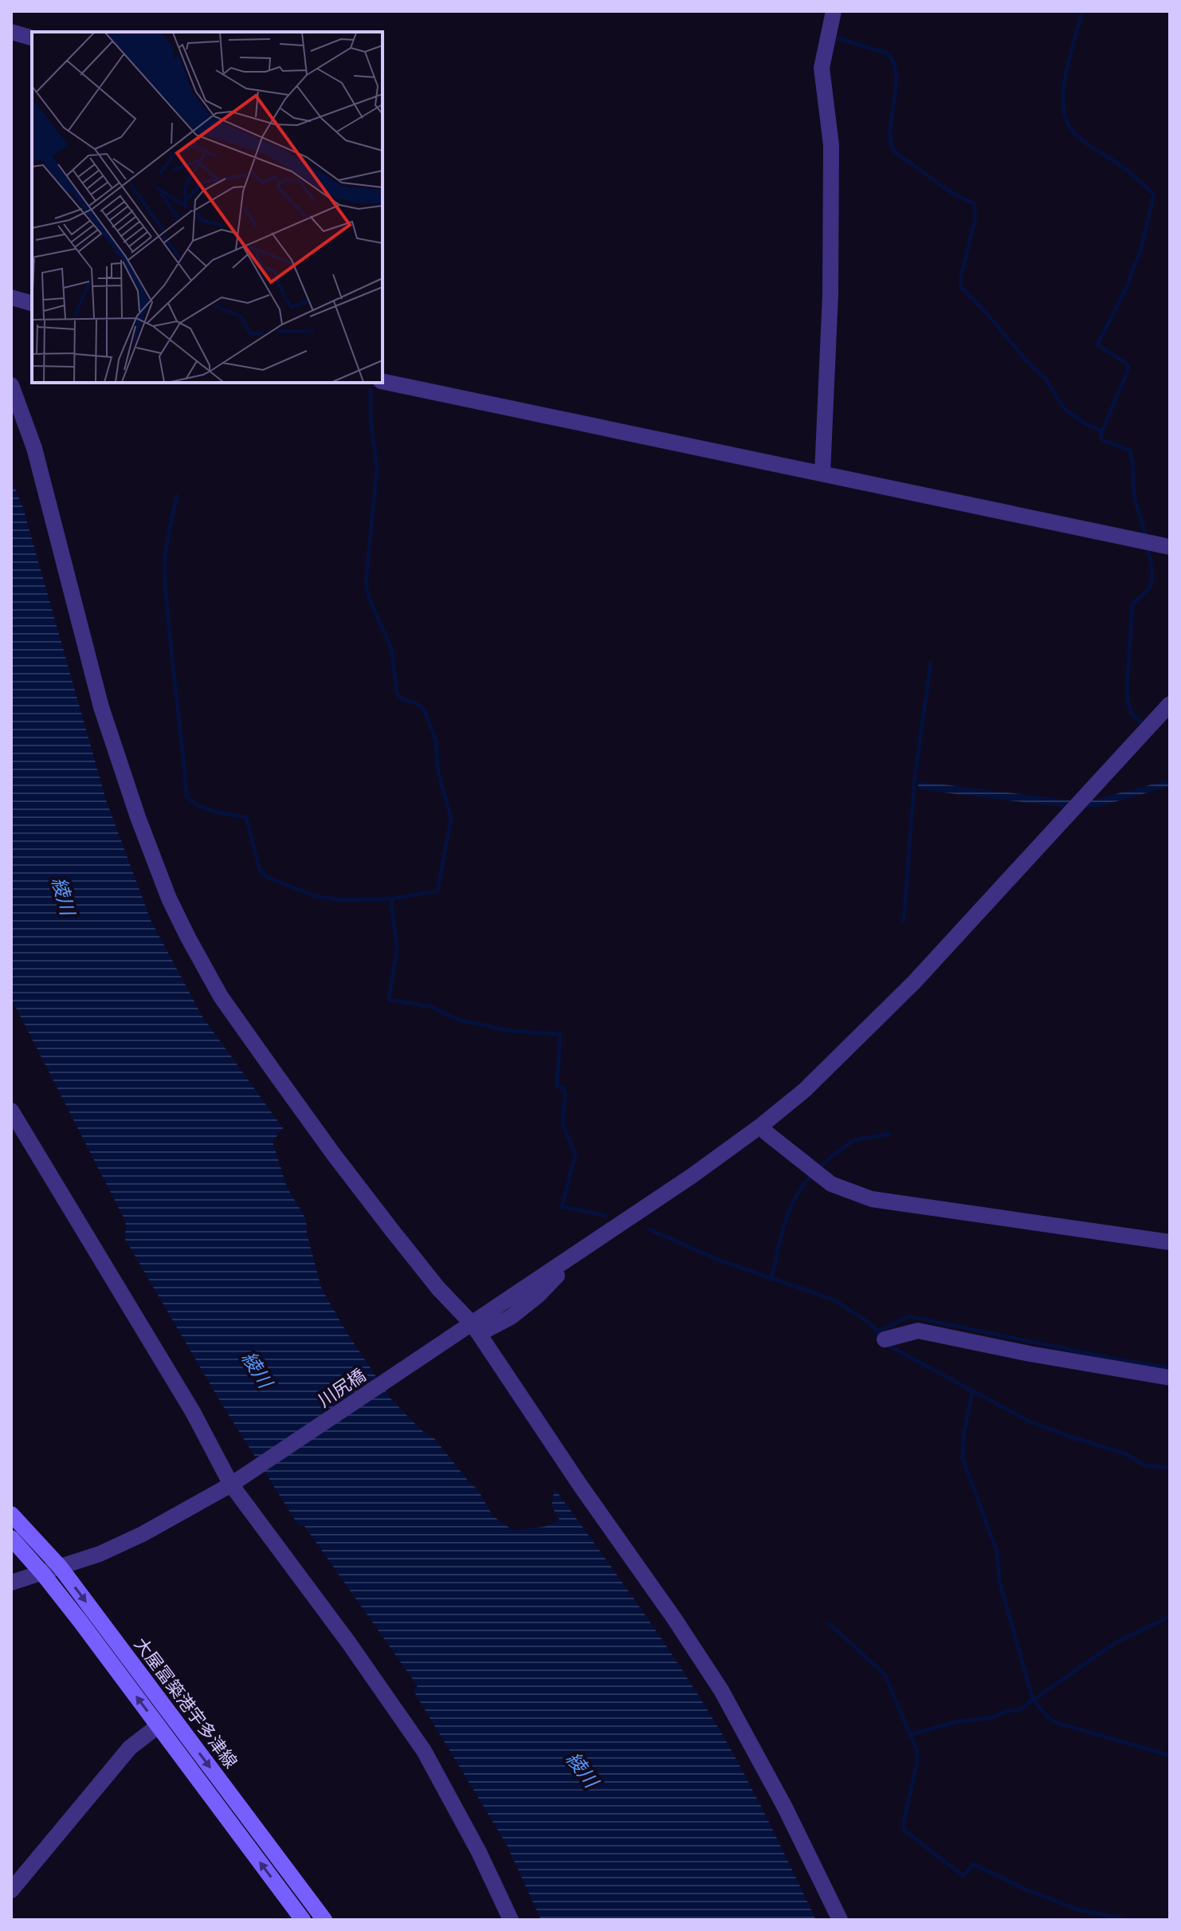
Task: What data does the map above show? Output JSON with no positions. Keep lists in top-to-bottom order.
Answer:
{
  "streets": {
    "main road": ["大屋冨築港宇多津線"],
    "street": ["川尻橋"]
  },
  "crossings": [
    ["川尻橋", "大屋冨築港宇多津線"]
  ],
  "water": ["綾川"]
}
